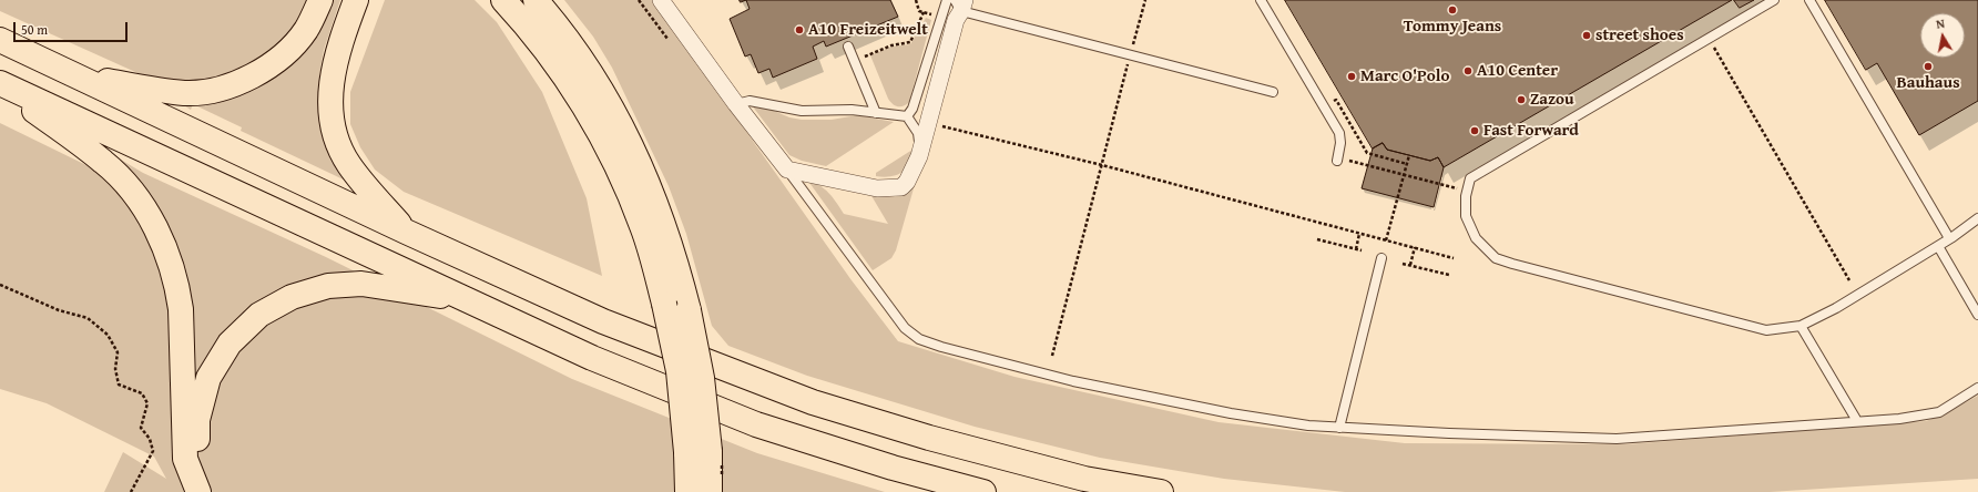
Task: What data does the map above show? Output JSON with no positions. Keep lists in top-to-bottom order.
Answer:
{
  "places": [
    "Tommy Jeans",
    "A10 Freizeitwelt",
    "street shoes",
    "Bauhaus",
    "A10 Center",
    "Marc O'Polo",
    "Zazou",
    "Fast Forward"
  ],
  "scale_bar": "50 m",
  "north": "top"
}
